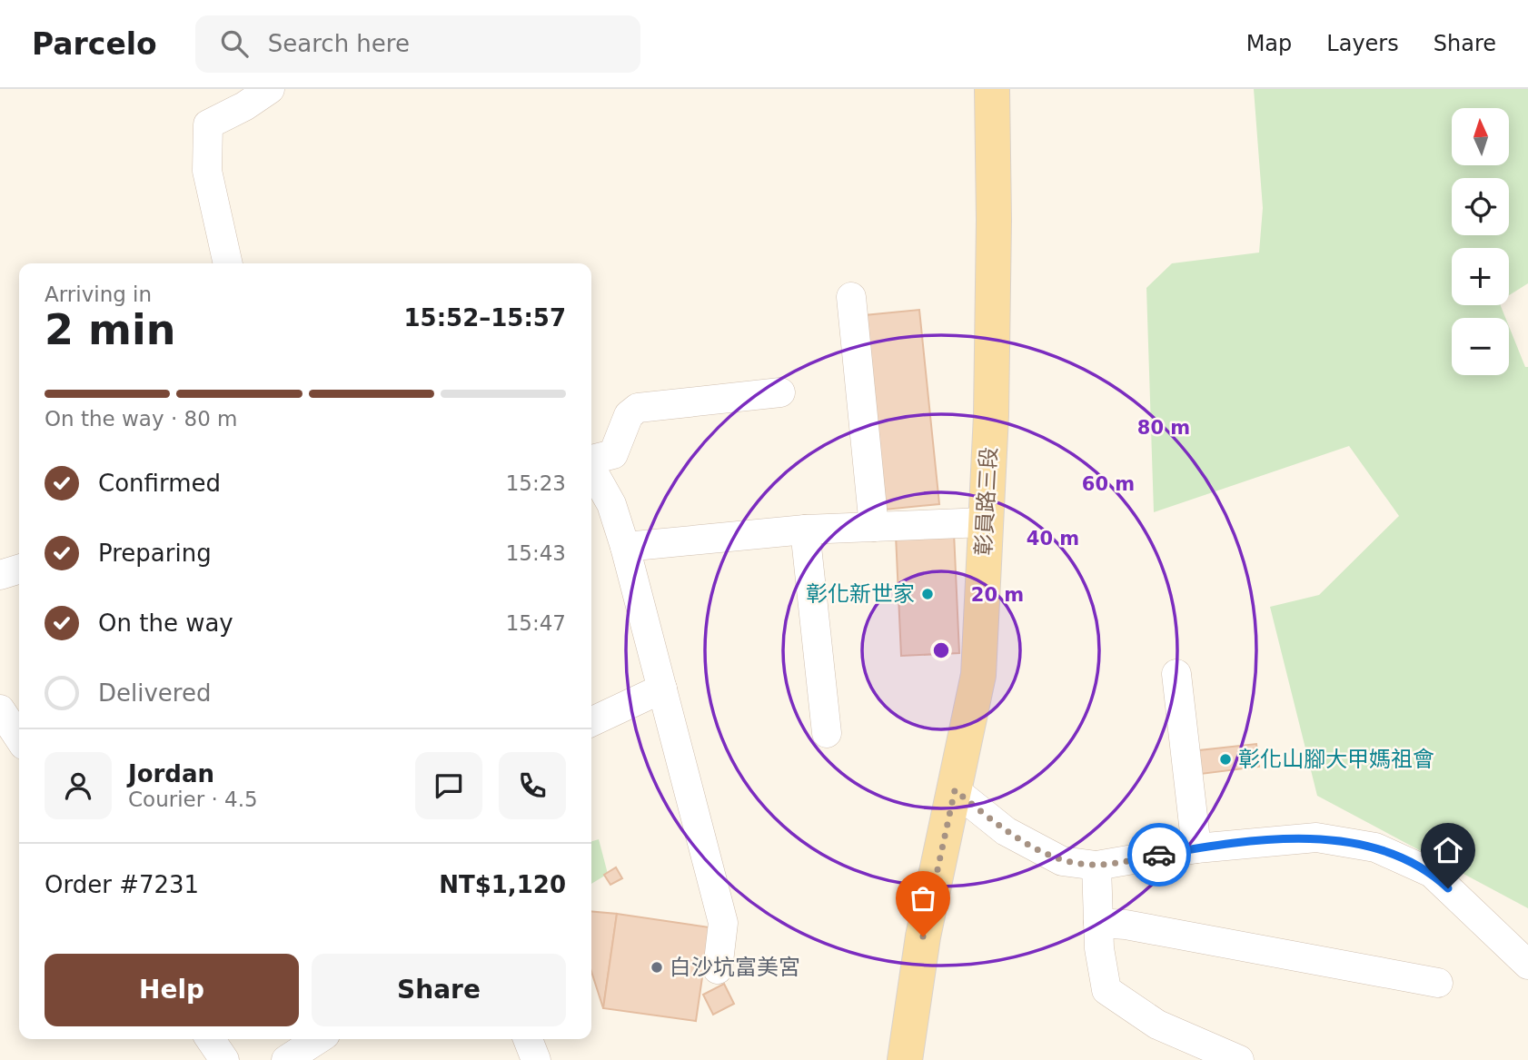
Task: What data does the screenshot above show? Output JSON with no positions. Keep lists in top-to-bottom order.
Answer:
{
  "streets": {
    "main road": ["彰員路三段"]
  },
  "places": ["彰化新世家", "彰化山腳大甲媽祖會", "白沙坑富美宮"],
  "north": "top",
  "page": {
    "header": "Parcelo",
    "search": "Search here",
    "nav": ["Map", "Layers", "Share"],
    "map_buttons": ["+", "−"],
    "heading": ["2 min", "Arriving in", "15:52–15:57"],
    "panel": [
      "Jordan",
      "Courier · 4.5",
      "Order #7231",
      "NT$1,120"
    ],
    "bar": "On the way · 80 m",
    "list": [
      ["Confirmed", "15:23"],
      ["Preparing", "15:43"],
      ["On the way", "15:47"],
      "Delivered"
    ],
    "buttons": ["Help", "Share"]
  },
  "rings": [
    "80 m",
    "60 m",
    "40 m",
    "20 m"
  ]
}
